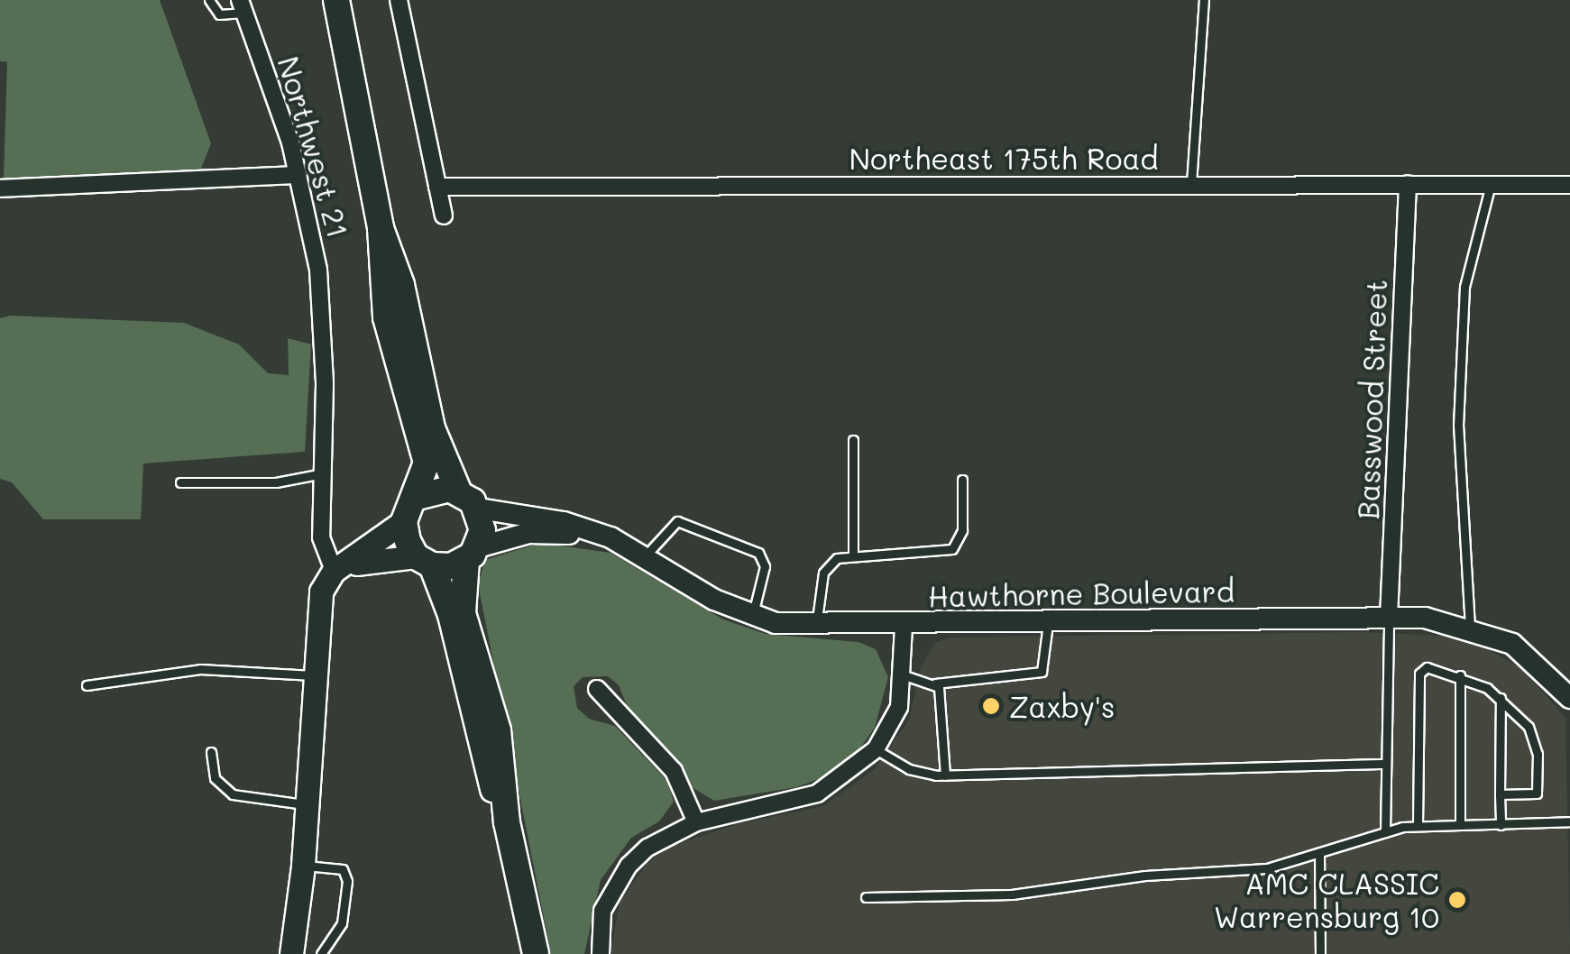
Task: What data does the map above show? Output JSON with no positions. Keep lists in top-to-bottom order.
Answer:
{
  "streets": {
    "street": [
      "Northwest 21",
      "Northeast 175th Road",
      "Basswood Street",
      "Hawthorne Boulevard"
    ]
  },
  "crossings": [
    ["Northeast 175th Road", "Basswood Street"],
    ["Basswood Street", "Hawthorne Boulevard"]
  ],
  "places": ["Zaxby's", "AMC CLASSIC Warrensburg 10"]
}
